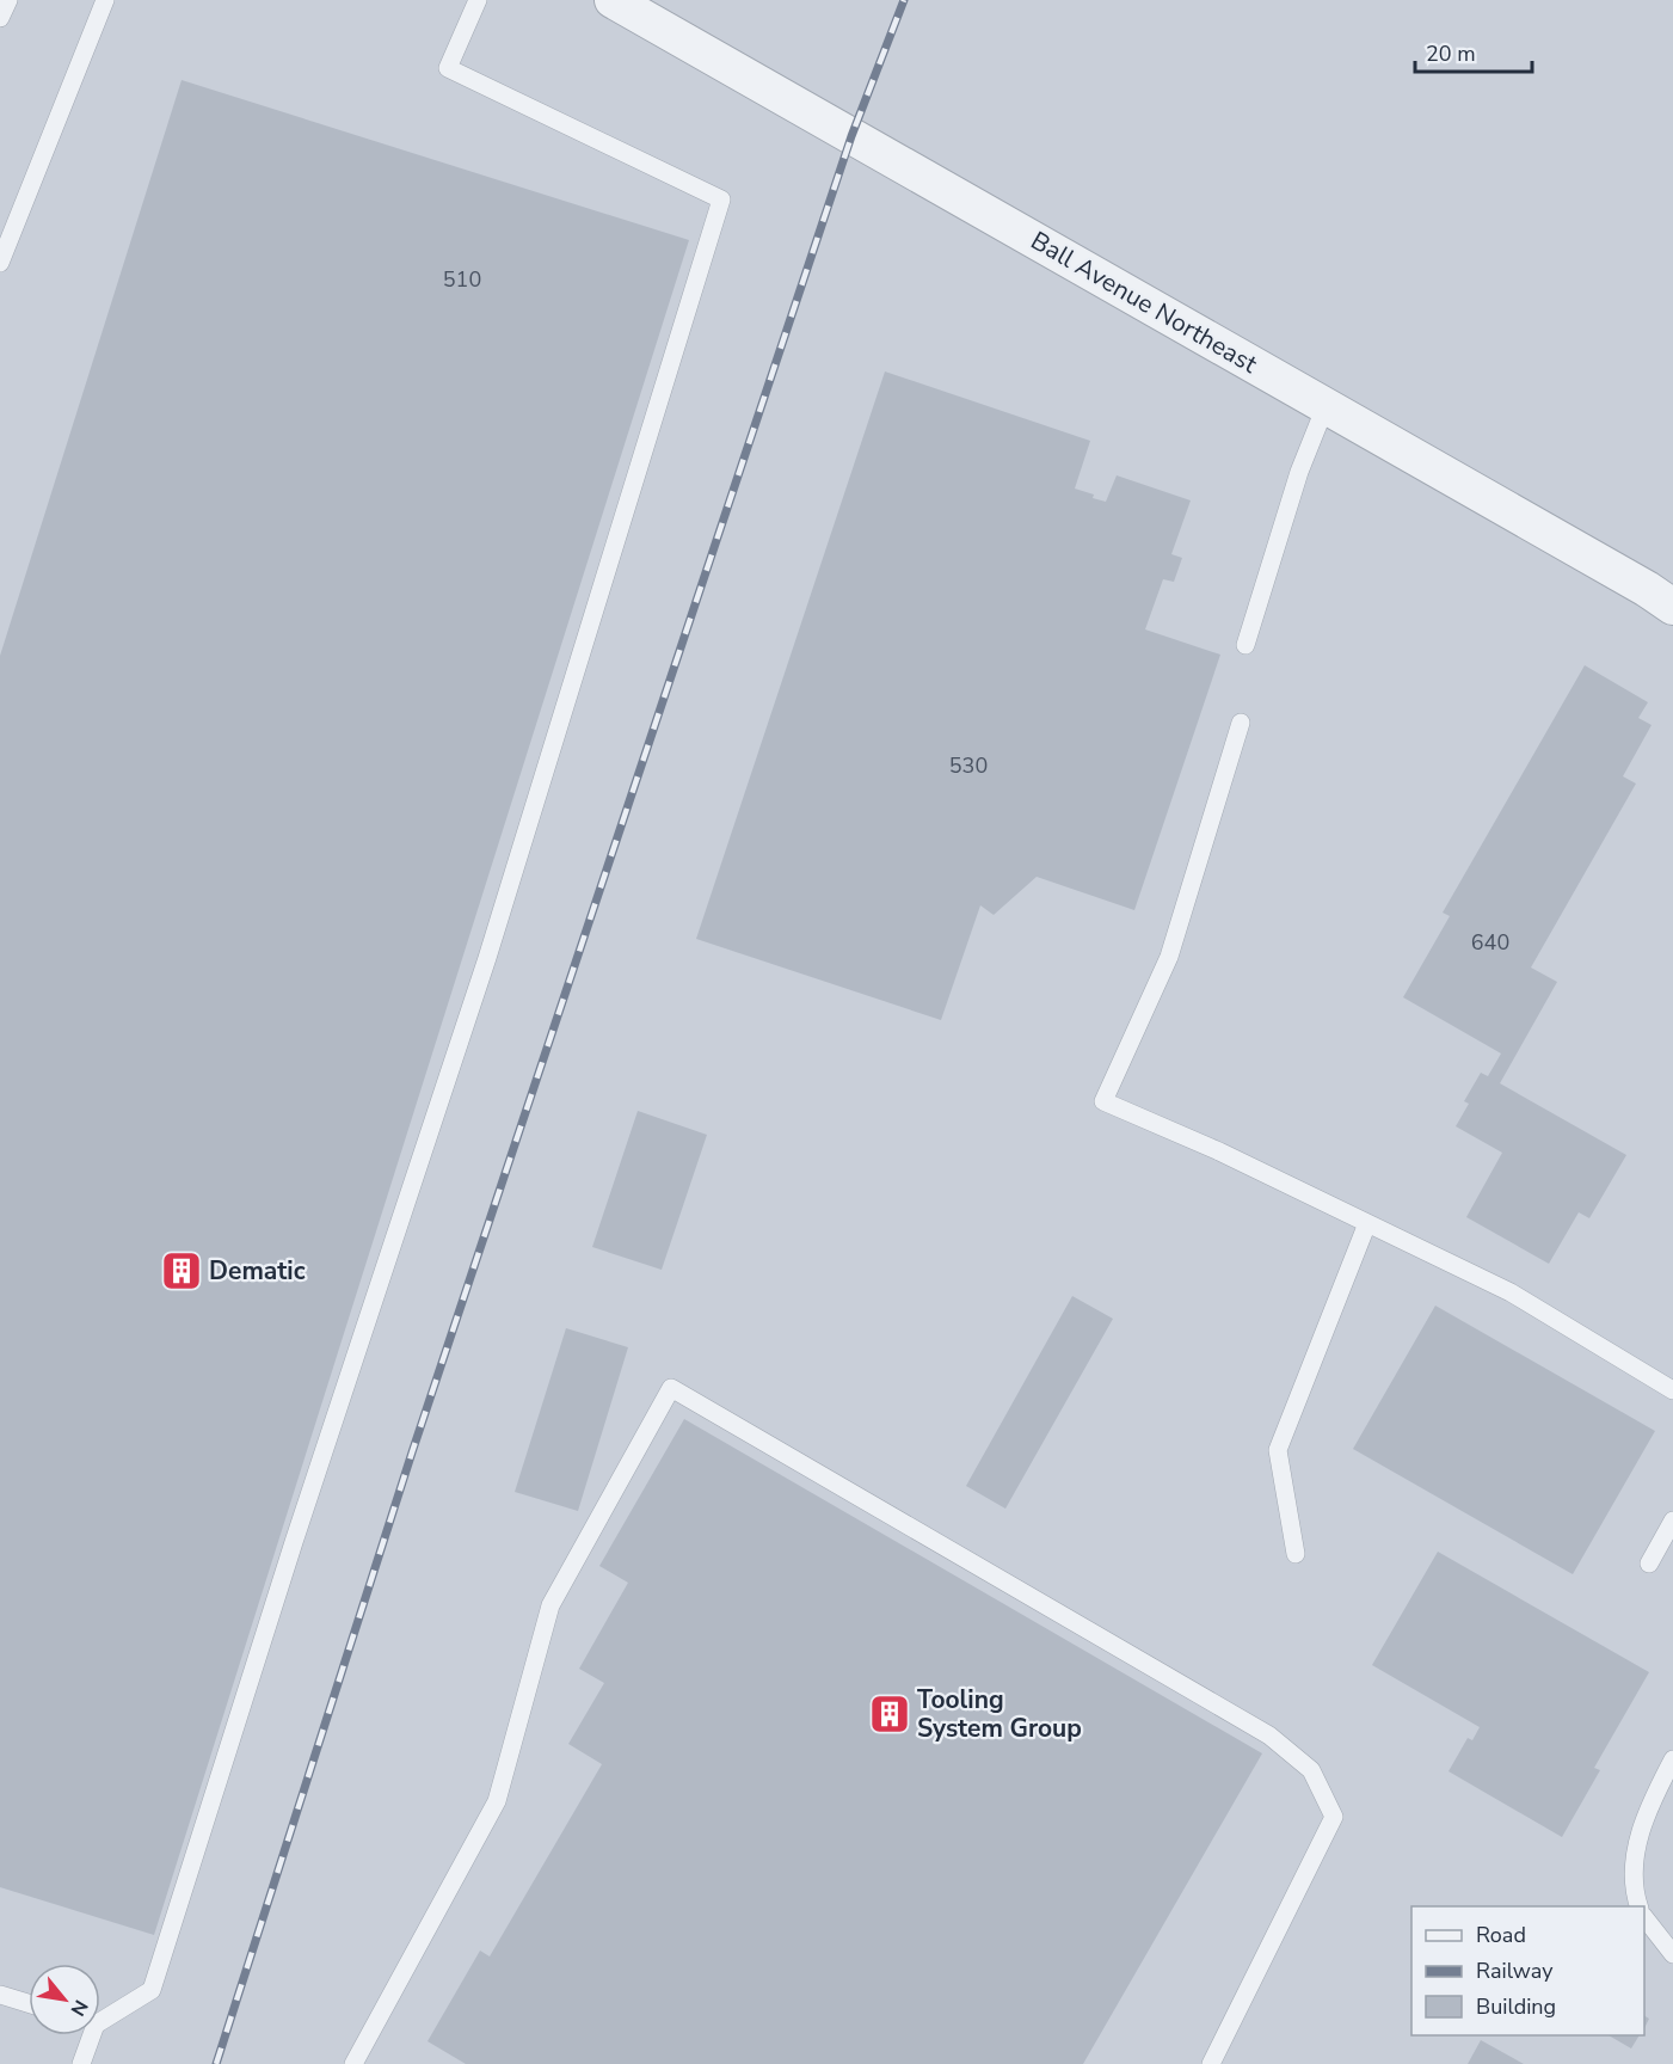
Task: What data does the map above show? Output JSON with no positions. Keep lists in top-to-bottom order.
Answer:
{
  "streets": {
    "street": ["Ball Avenue Northeast"]
  },
  "places": {
    "building": ["Dematic", "Tooling System Group"]
  },
  "house_numbers": ["510", "530", "640"],
  "legend": ["Road", "Railway", "Building"],
  "scale_bar": "20 m",
  "north": "bottom right"
}
